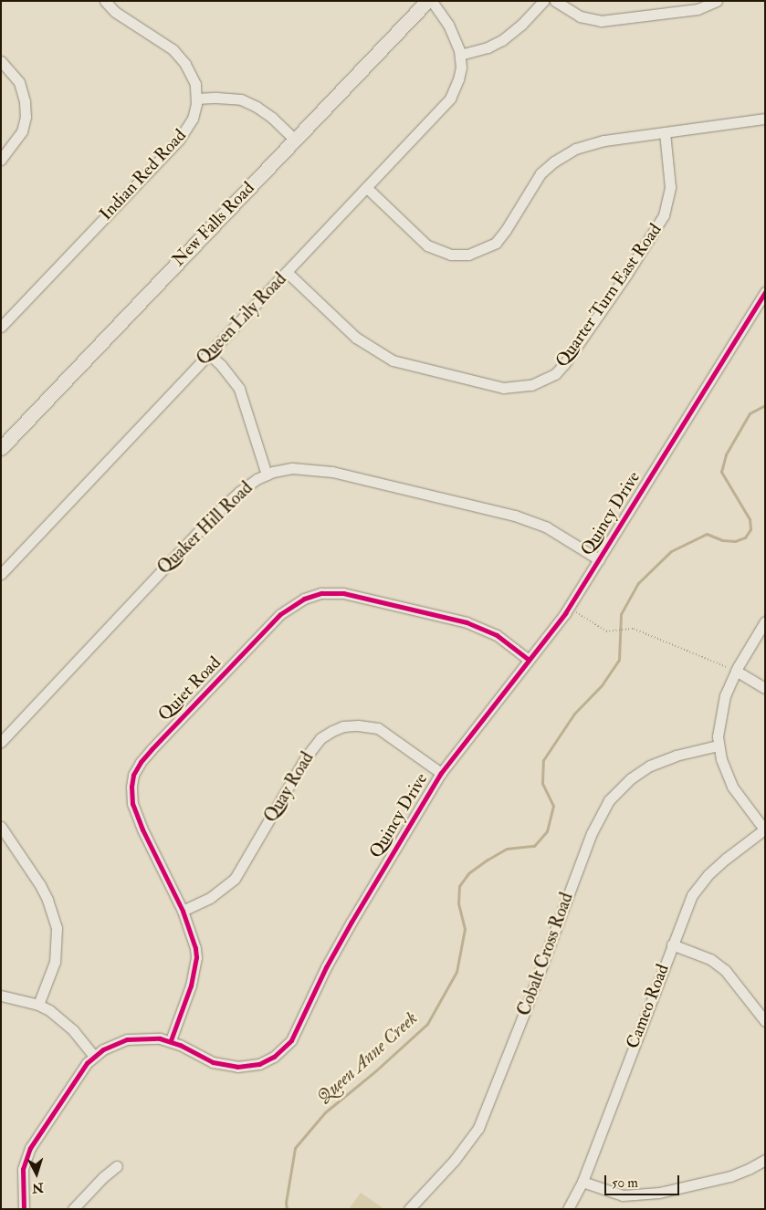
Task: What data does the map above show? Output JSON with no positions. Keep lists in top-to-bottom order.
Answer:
{
  "streets": {
    "main road": ["New Falls Road"],
    "street": [
      "Indian Red Road",
      "Quarter Turn East Road",
      "Queen Lily Road",
      "Quincy Drive",
      "Quaker Hill Road",
      "Quiet Road",
      "Quay Road",
      "Cobalt Cross Road",
      "Cameo Road"
    ]
  },
  "crossings": [
    ["Quarter Turn East Road", "Queen Lily Road"],
    ["Quincy Drive", "Quaker Hill Road"],
    ["Quincy Drive", "Quiet Road"],
    ["Quincy Drive", "Quay Road"],
    ["Quiet Road", "Quay Road"]
  ],
  "water": ["Queen Anne Creek"],
  "scale_bar": "50 m",
  "north": "bottom"
}
